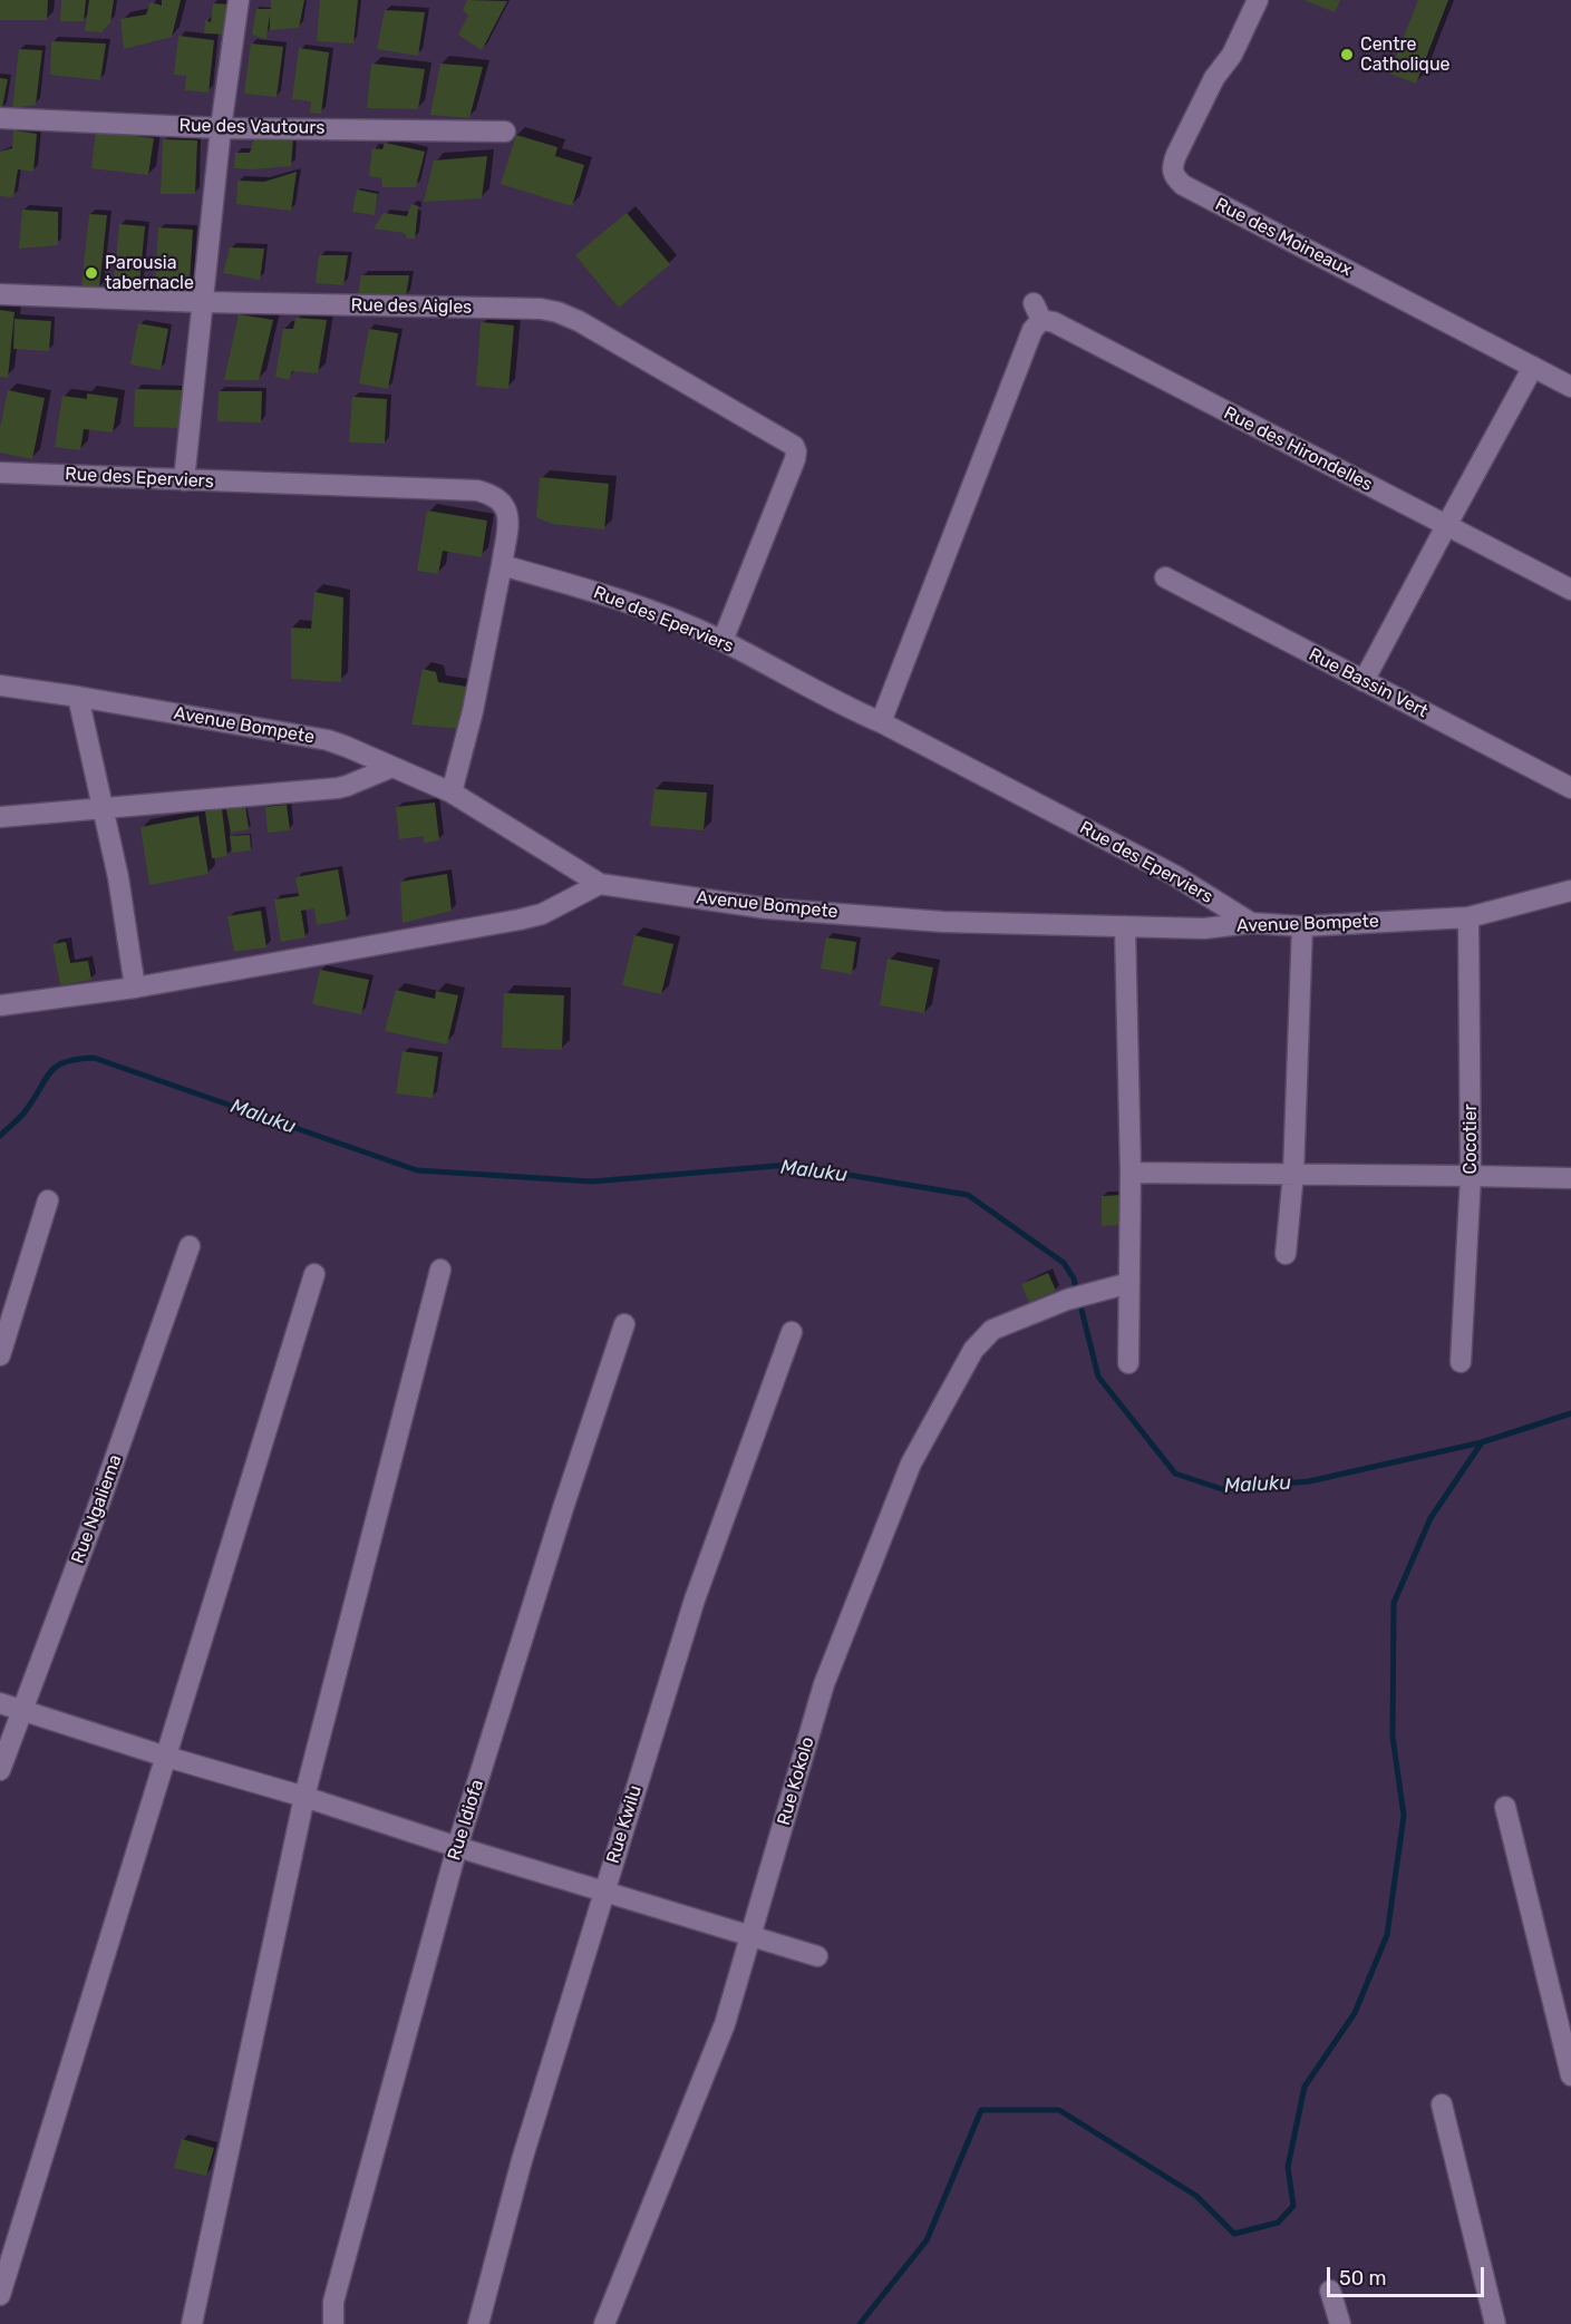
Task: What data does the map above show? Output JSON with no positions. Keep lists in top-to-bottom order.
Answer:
{
  "streets": {
    "street": [
      "Rue des Vautours",
      "Rue des Moineaux",
      "Rue des Aigles",
      "Rue des Hirondelles",
      "Rue des Eperviers",
      "Rue Bassin Vert",
      "Avenue Bompete",
      "Cocotier",
      "Rue Ngaliema",
      "Rue Kokolo",
      "Rue Idiofa",
      "Rue Kwilu"
    ]
  },
  "crossings": [
    ["Rue des Aigles", "Rue des Eperviers"],
    ["Rue des Hirondelles", "Rue des Eperviers"],
    ["Rue des Eperviers", "Avenue Bompete"],
    ["Avenue Bompete", "Cocotier"]
  ],
  "water": ["Maluku"],
  "places": ["Centre Catholique", "Parousia tabernacle"],
  "scale_bar": "50 m"
}
